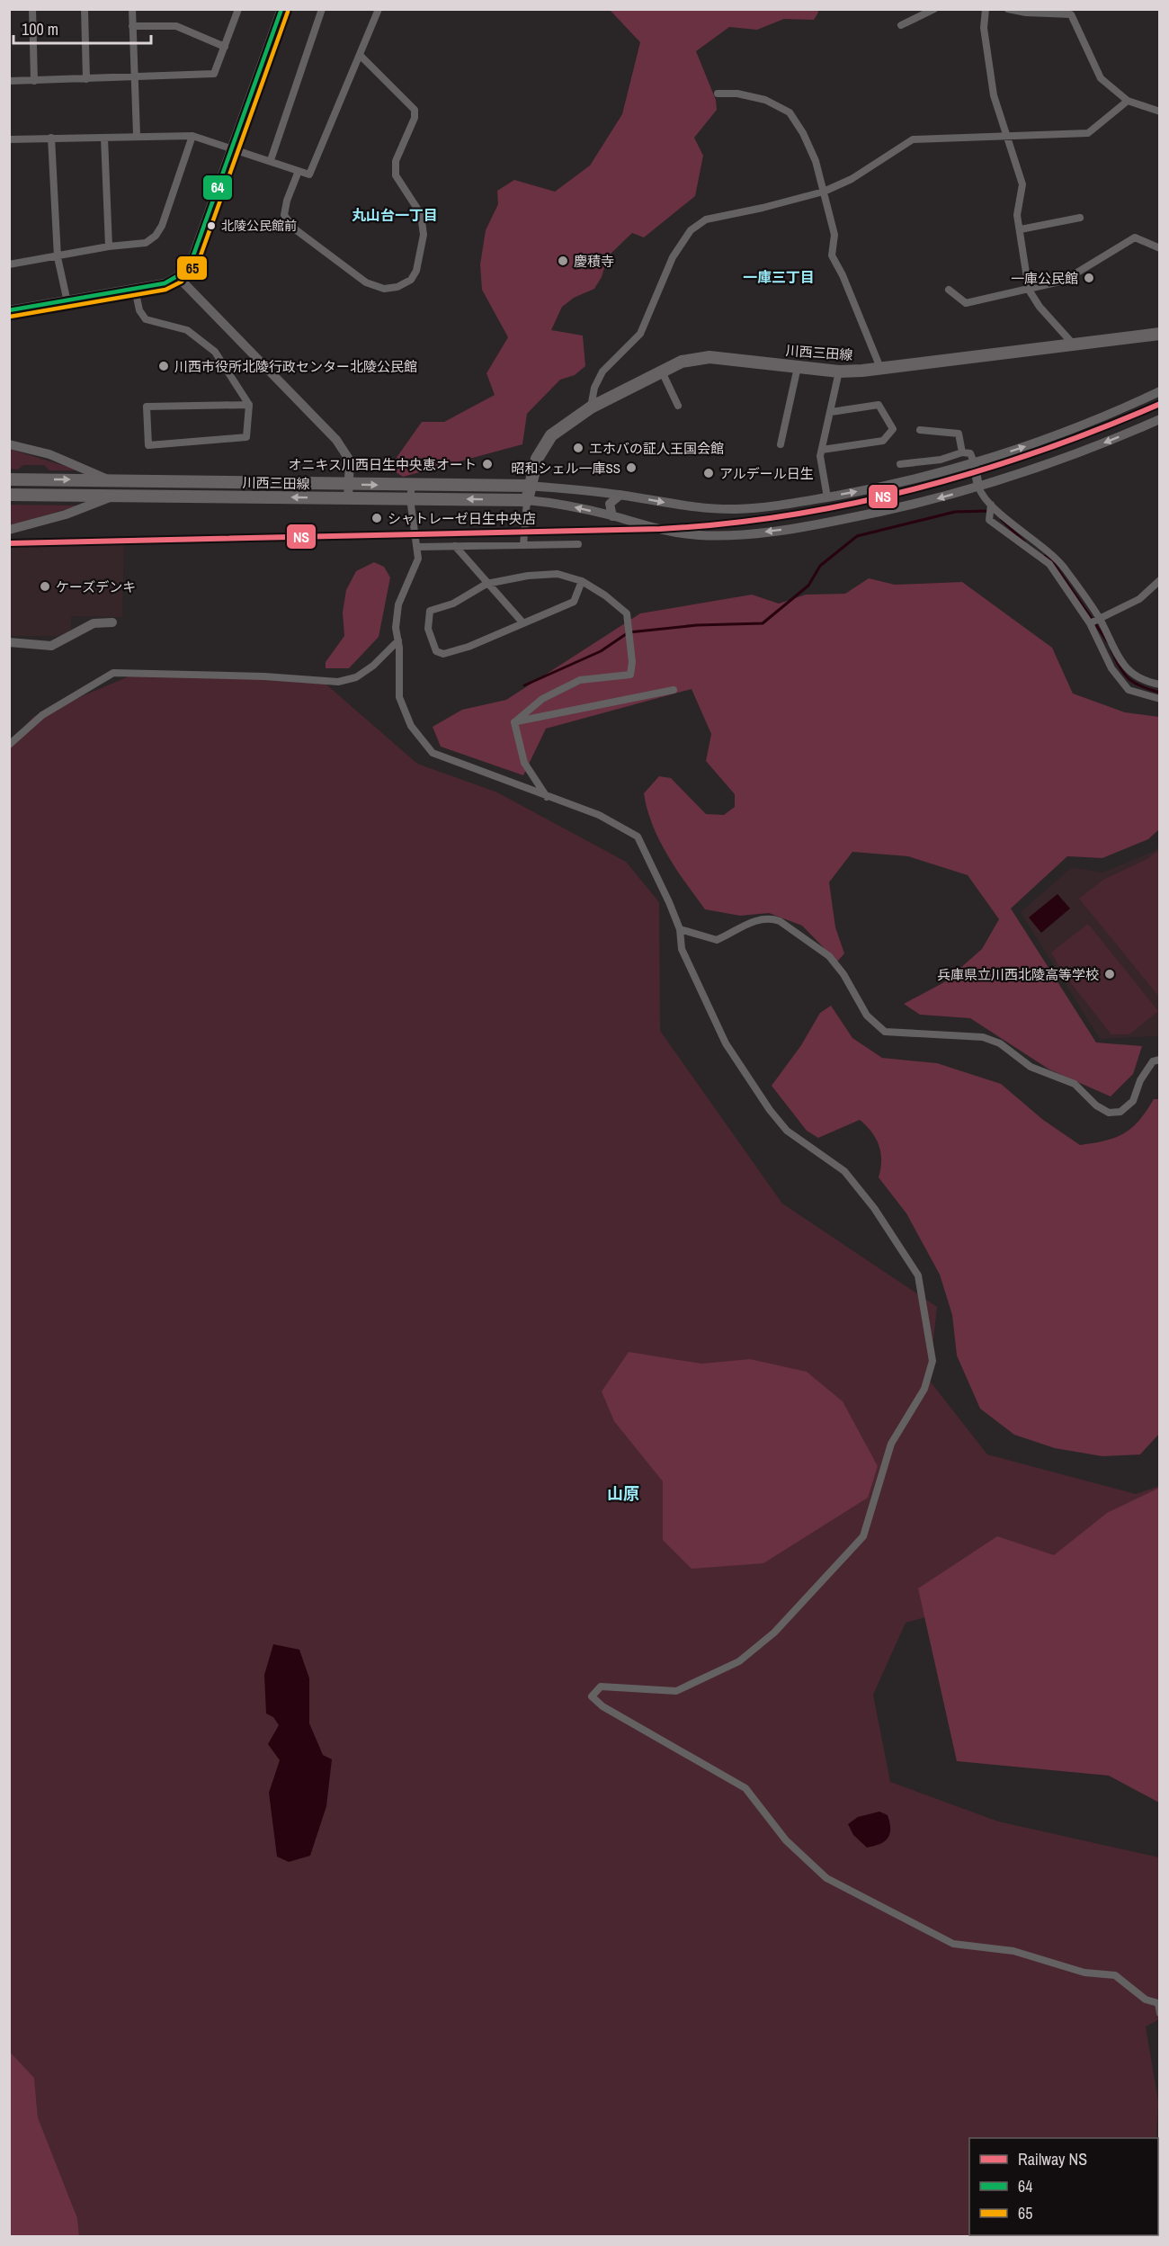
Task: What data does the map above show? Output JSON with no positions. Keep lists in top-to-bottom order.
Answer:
{
  "streets": {
    "main road": ["川西三田線"]
  },
  "districts": ["丸山台一丁目", "一庫三丁目", "山原"],
  "places": [
    "北陵公民館前",
    "慶積寺",
    "一庫公民館",
    "川西市役所北陵行政センター北陵公民館",
    "エホバの証人王国会館",
    "オニキス川西日生中央恵オート",
    "昭和シェル一庫SS",
    "アルデール日生",
    "シャトレーゼ日生中央店",
    "ケーズデンキ",
    "兵庫県立川西北陵高等学校"
  ],
  "lines": ["transit line 64", "transit line 65", "rail line NS"],
  "legend": ["Railway NS", "64", "65"],
  "scale_bar": "100 m"
}
